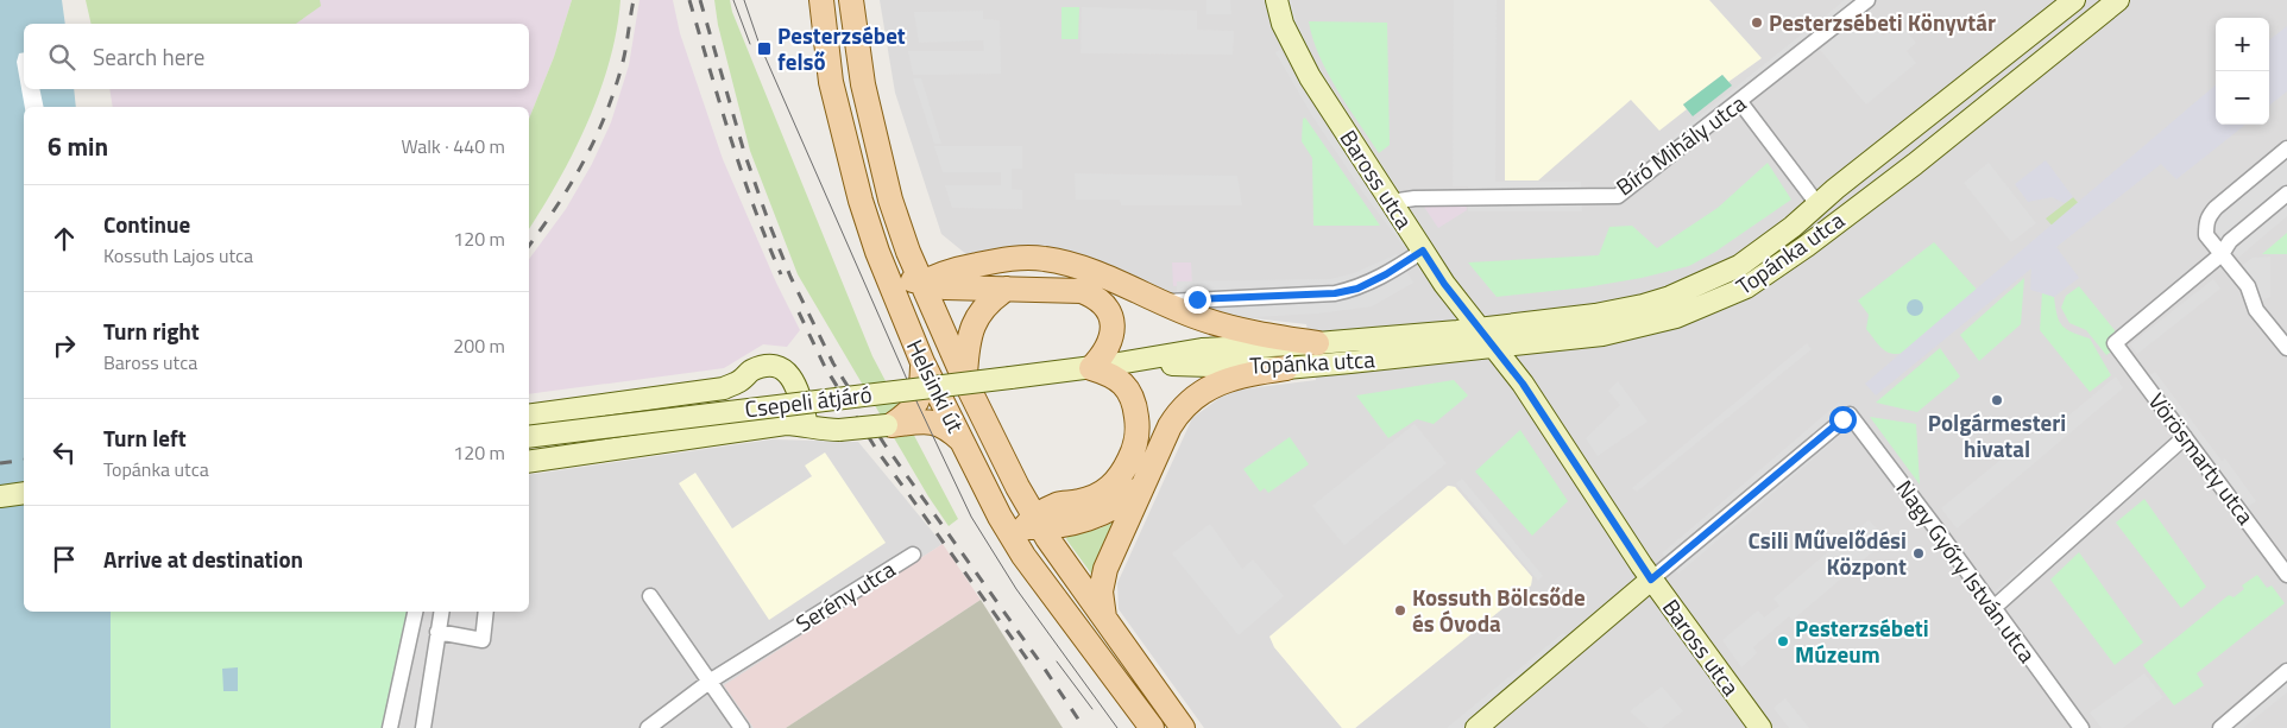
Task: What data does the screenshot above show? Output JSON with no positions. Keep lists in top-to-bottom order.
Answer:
{
  "streets": {
    "main road": ["Helsinki út"],
    "street": [
      "Bíró Mihály utca",
      "Baross utca",
      "Topánka utca",
      "Csepeli átjáró",
      "Vörösmarty utca",
      "Nagy Győry István utca",
      "Serény utca"
    ]
  },
  "crossings": [
    ["Bíró Mihály utca", "Baross utca"],
    ["Baross utca", "Topánka utca"],
    ["Baross utca", "Nagy Győry István utca"],
    ["Topánka utca", "Csepeli átjáró"]
  ],
  "places": {
    "other": [
      "Pesterzsébeti Könyvtár",
      "Polgármesteri hivatal",
      "Csili Művelődési Központ",
      "Kossuth Bölcsőde és Óvoda",
      "Pesterzsébeti Múzeum"
    ],
    "transit": ["Pesterzsébet felső"]
  },
  "page": {
    "map_buttons": ["+", "−"],
    "search": "Search here",
    "heading": ["6 min", "Walk · 440 m"],
    "list": [
      ["Continue", "Kossuth Lajos utca", "120 m"],
      ["Turn right", "Baross utca", "200 m"],
      ["Turn left", "Topánka utca", "120 m"],
      "Arrive at destination"
    ]
  }
}
